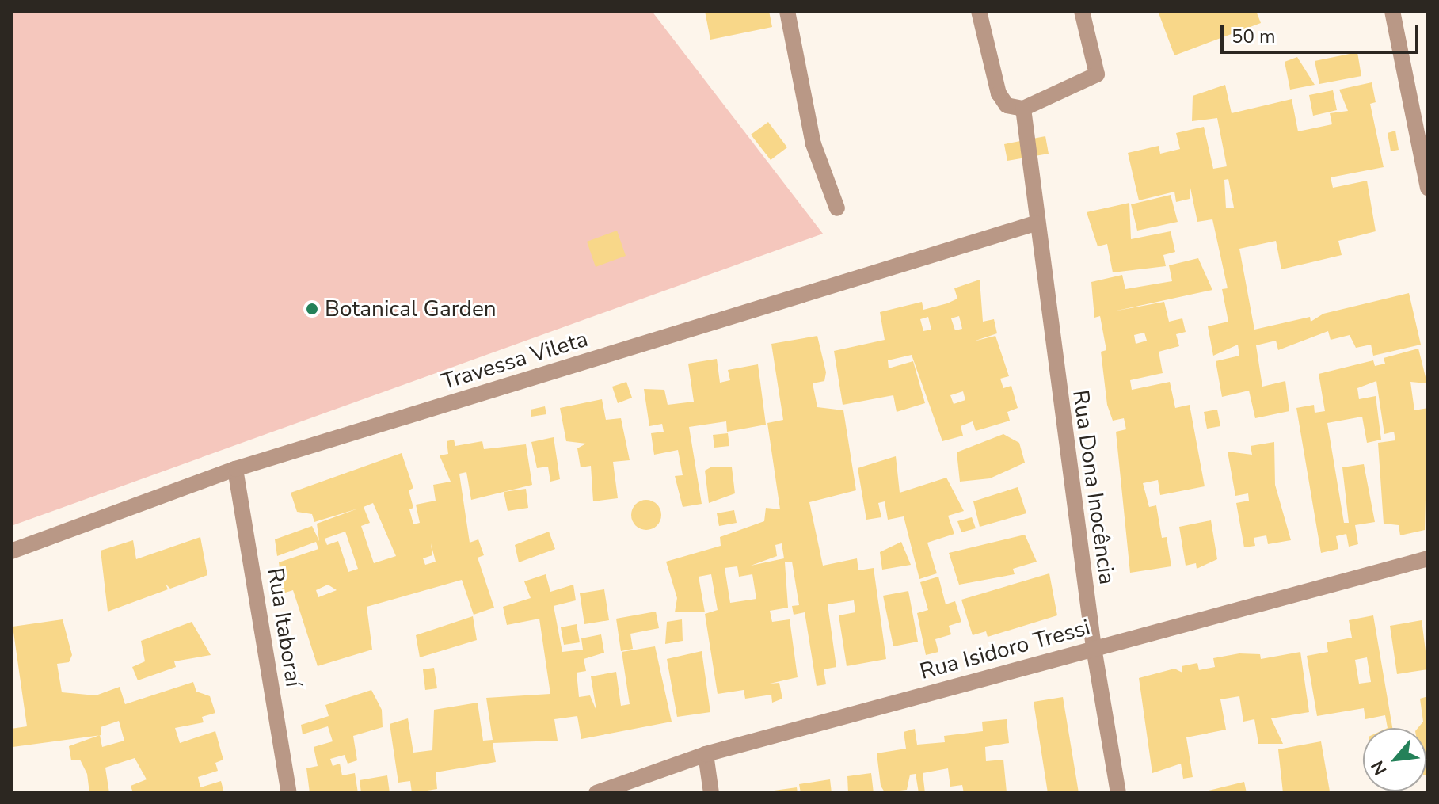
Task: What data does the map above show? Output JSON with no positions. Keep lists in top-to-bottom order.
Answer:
{
  "streets": {
    "street": [
      "Travessa Vileta",
      "Rua Dona Inocência",
      "Rua Itaboraí",
      "Rua Isidoro Tressi"
    ]
  },
  "crossings": [
    ["Travessa Vileta", "Rua Dona Inocência"],
    ["Travessa Vileta", "Rua Itaboraí"],
    ["Rua Dona Inocência", "Rua Isidoro Tressi"]
  ],
  "places": ["Botanical Garden"],
  "scale_bar": "50 m",
  "north": "bottom left"
}
